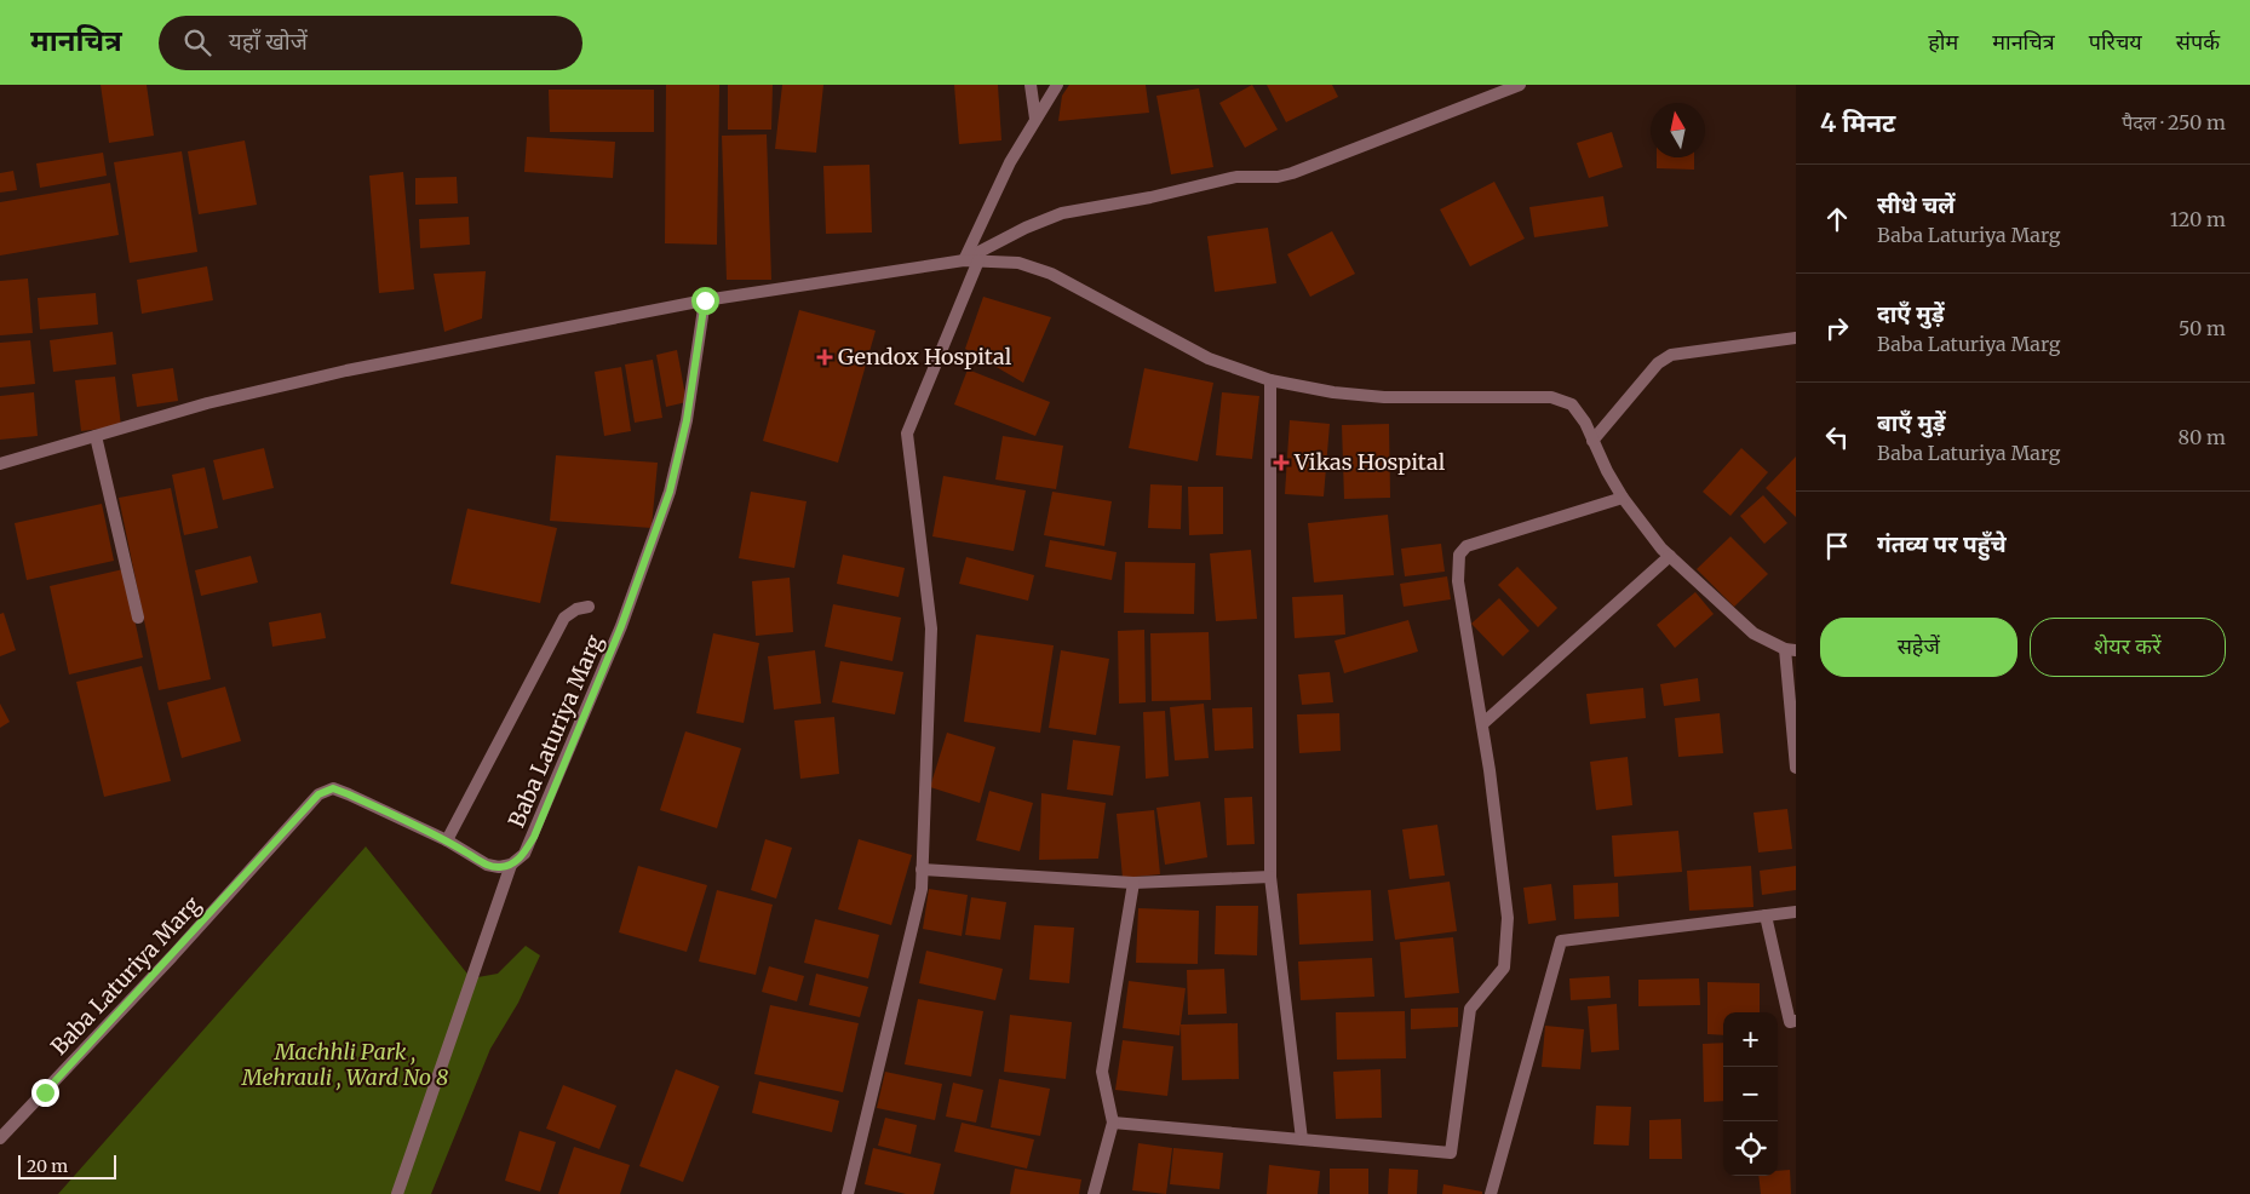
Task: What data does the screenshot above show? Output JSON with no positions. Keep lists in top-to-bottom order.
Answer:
{
  "streets": {
    "street": ["Baba Laturiya Marg"]
  },
  "parks": ["Machhli Park , Mehrauli , Ward No 8"],
  "places": {
    "health": ["Gendox Hospital", "Vikas Hospital"]
  },
  "scale_bar": "20 m",
  "north": "top",
  "page": {
    "header": "मानचित्र",
    "search": "यहाँ खोजें",
    "nav": [
      "होम",
      "मानचित्र",
      "परिचय",
      "संपर्क"
    ],
    "heading": ["4 मिनट", "पैदल · 250 m"],
    "list": [
      ["सीधे चलें", "Baba Laturiya Marg", "120 m"],
      ["दाएँ मुड़ें", "Baba Laturiya Marg", "50 m"],
      ["बाएँ मुड़ें", "Baba Laturiya Marg", "80 m"],
      "गंतव्य पर पहुँचे"
    ],
    "buttons": ["सहेजें", "शेयर करें"],
    "map_buttons": ["+", "−"],
    "scale": "20 m"
  }
}
